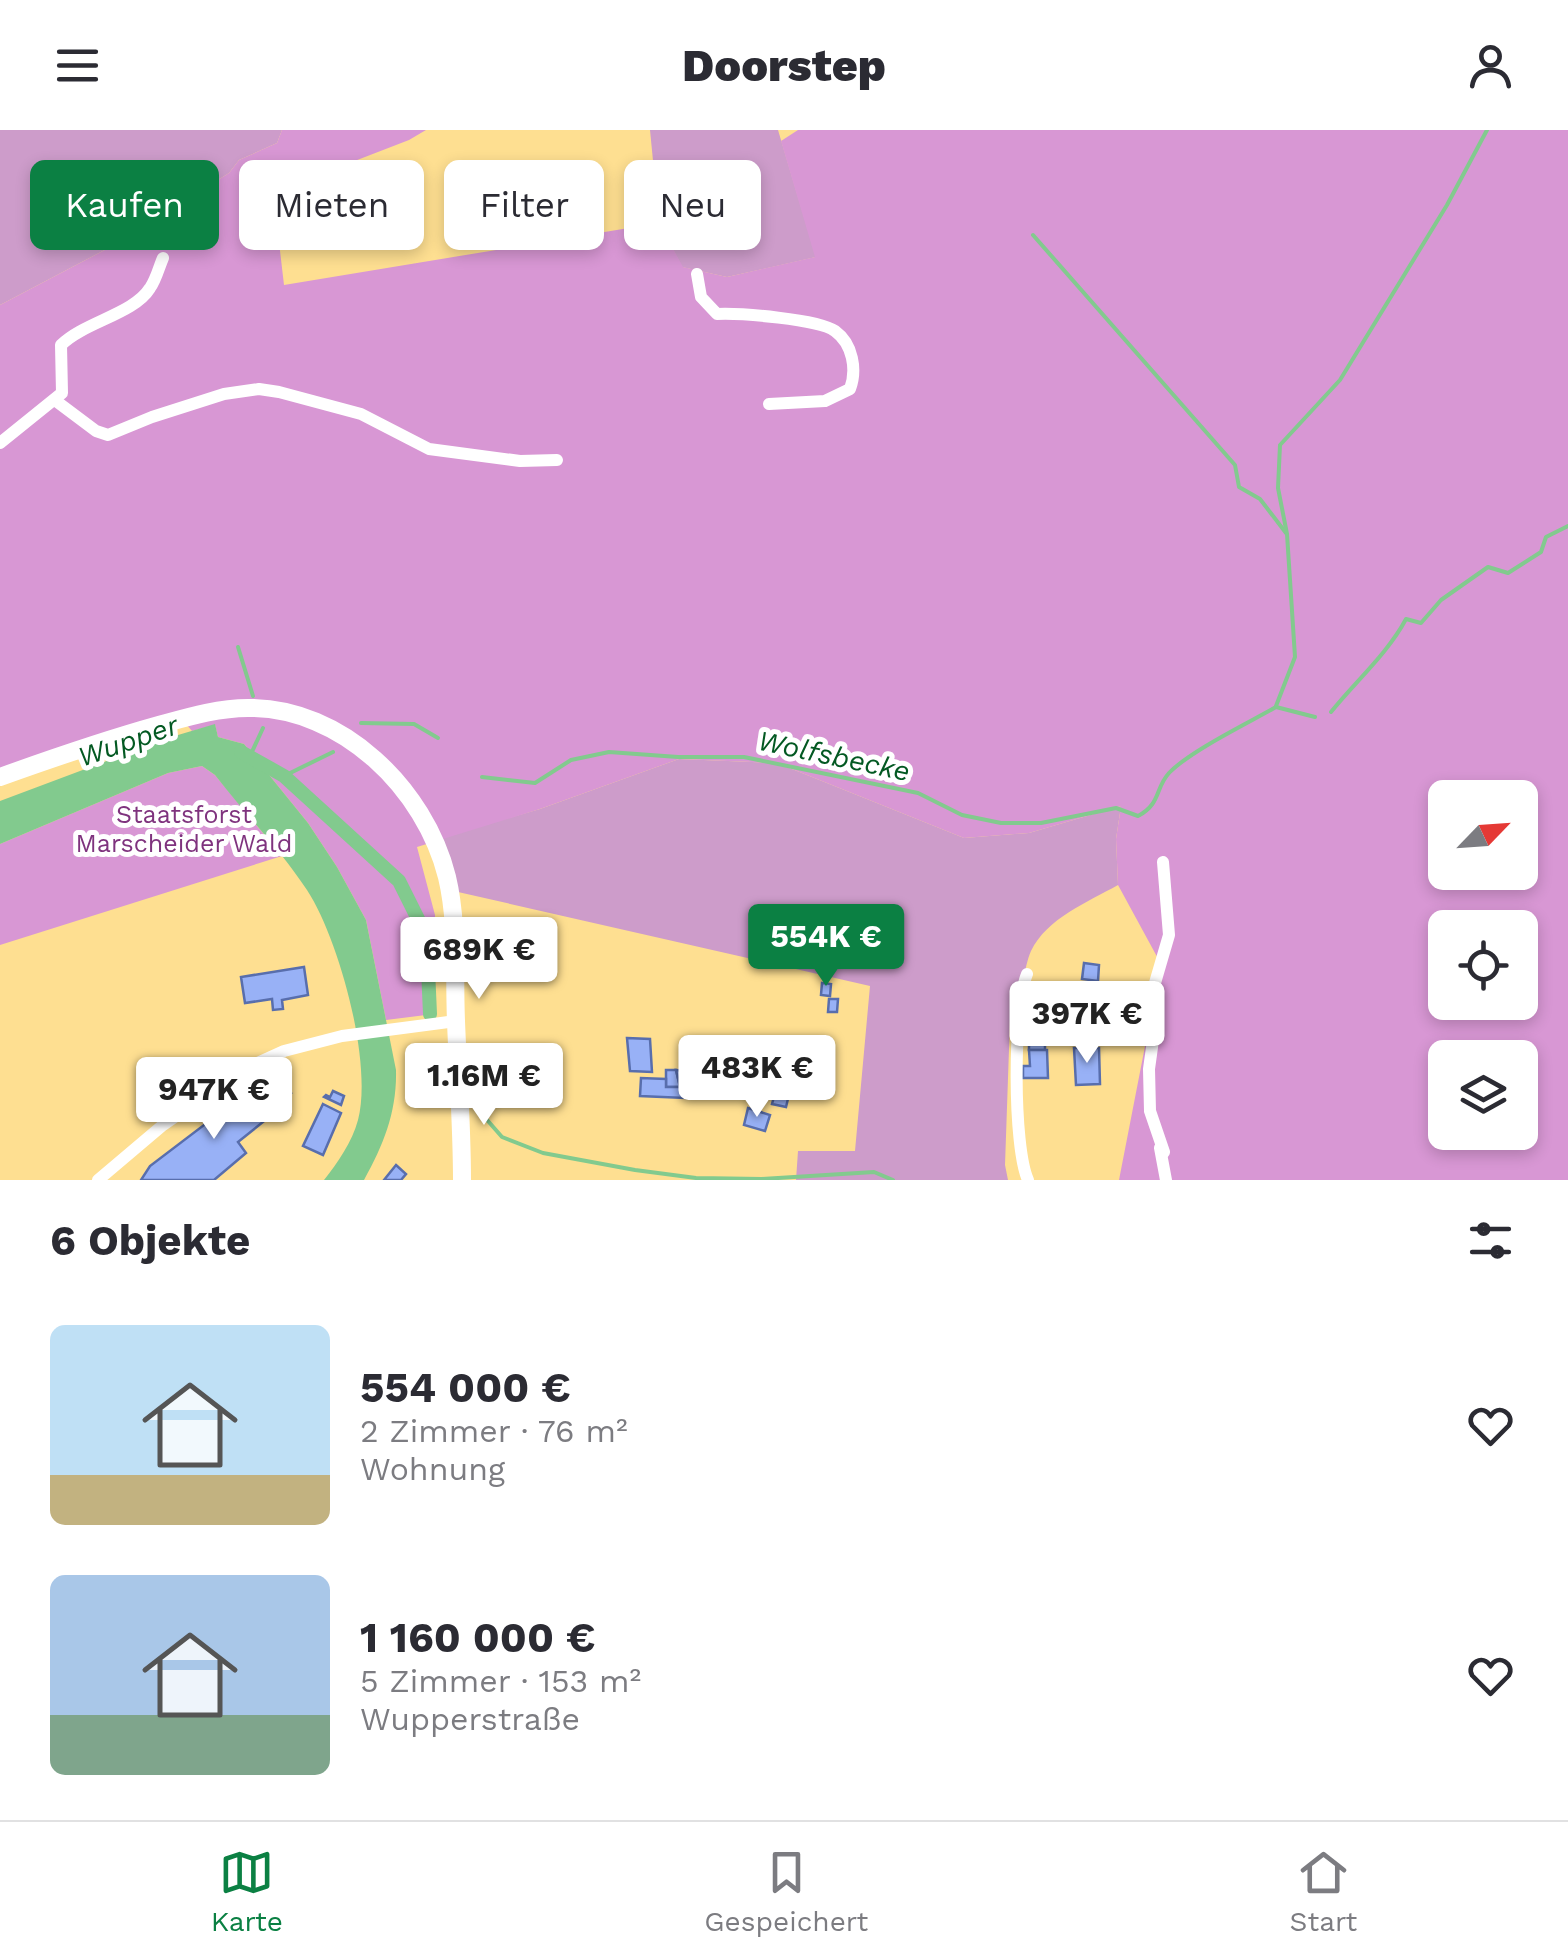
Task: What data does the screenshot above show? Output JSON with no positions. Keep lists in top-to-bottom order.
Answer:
{
  "water": ["Wupper", "Wolfsbecke"],
  "parks": ["Staatsforst Marscheider Wald"],
  "north": "top right",
  "page": {
    "header": "Doorstep",
    "chip": [
      "Kaufen",
      "Mieten",
      "Filter",
      "Neu"
    ],
    "price": [
      "554K €",
      "689K €",
      "397K €",
      "483K €",
      "1.16M €",
      "947K €"
    ],
    "heading": "6 Objekte",
    "list": [
      {
        "name": "554 000 €",
        "note": "2 Zimmer · 76 m² · Wohnung"
      },
      {
        "name": "1 160 000 €",
        "note": "5 Zimmer · 153 m² · Wupperstraße"
      }
    ],
    "tabs": ["Karte", "Gespeichert", "Start"]
  }
}
